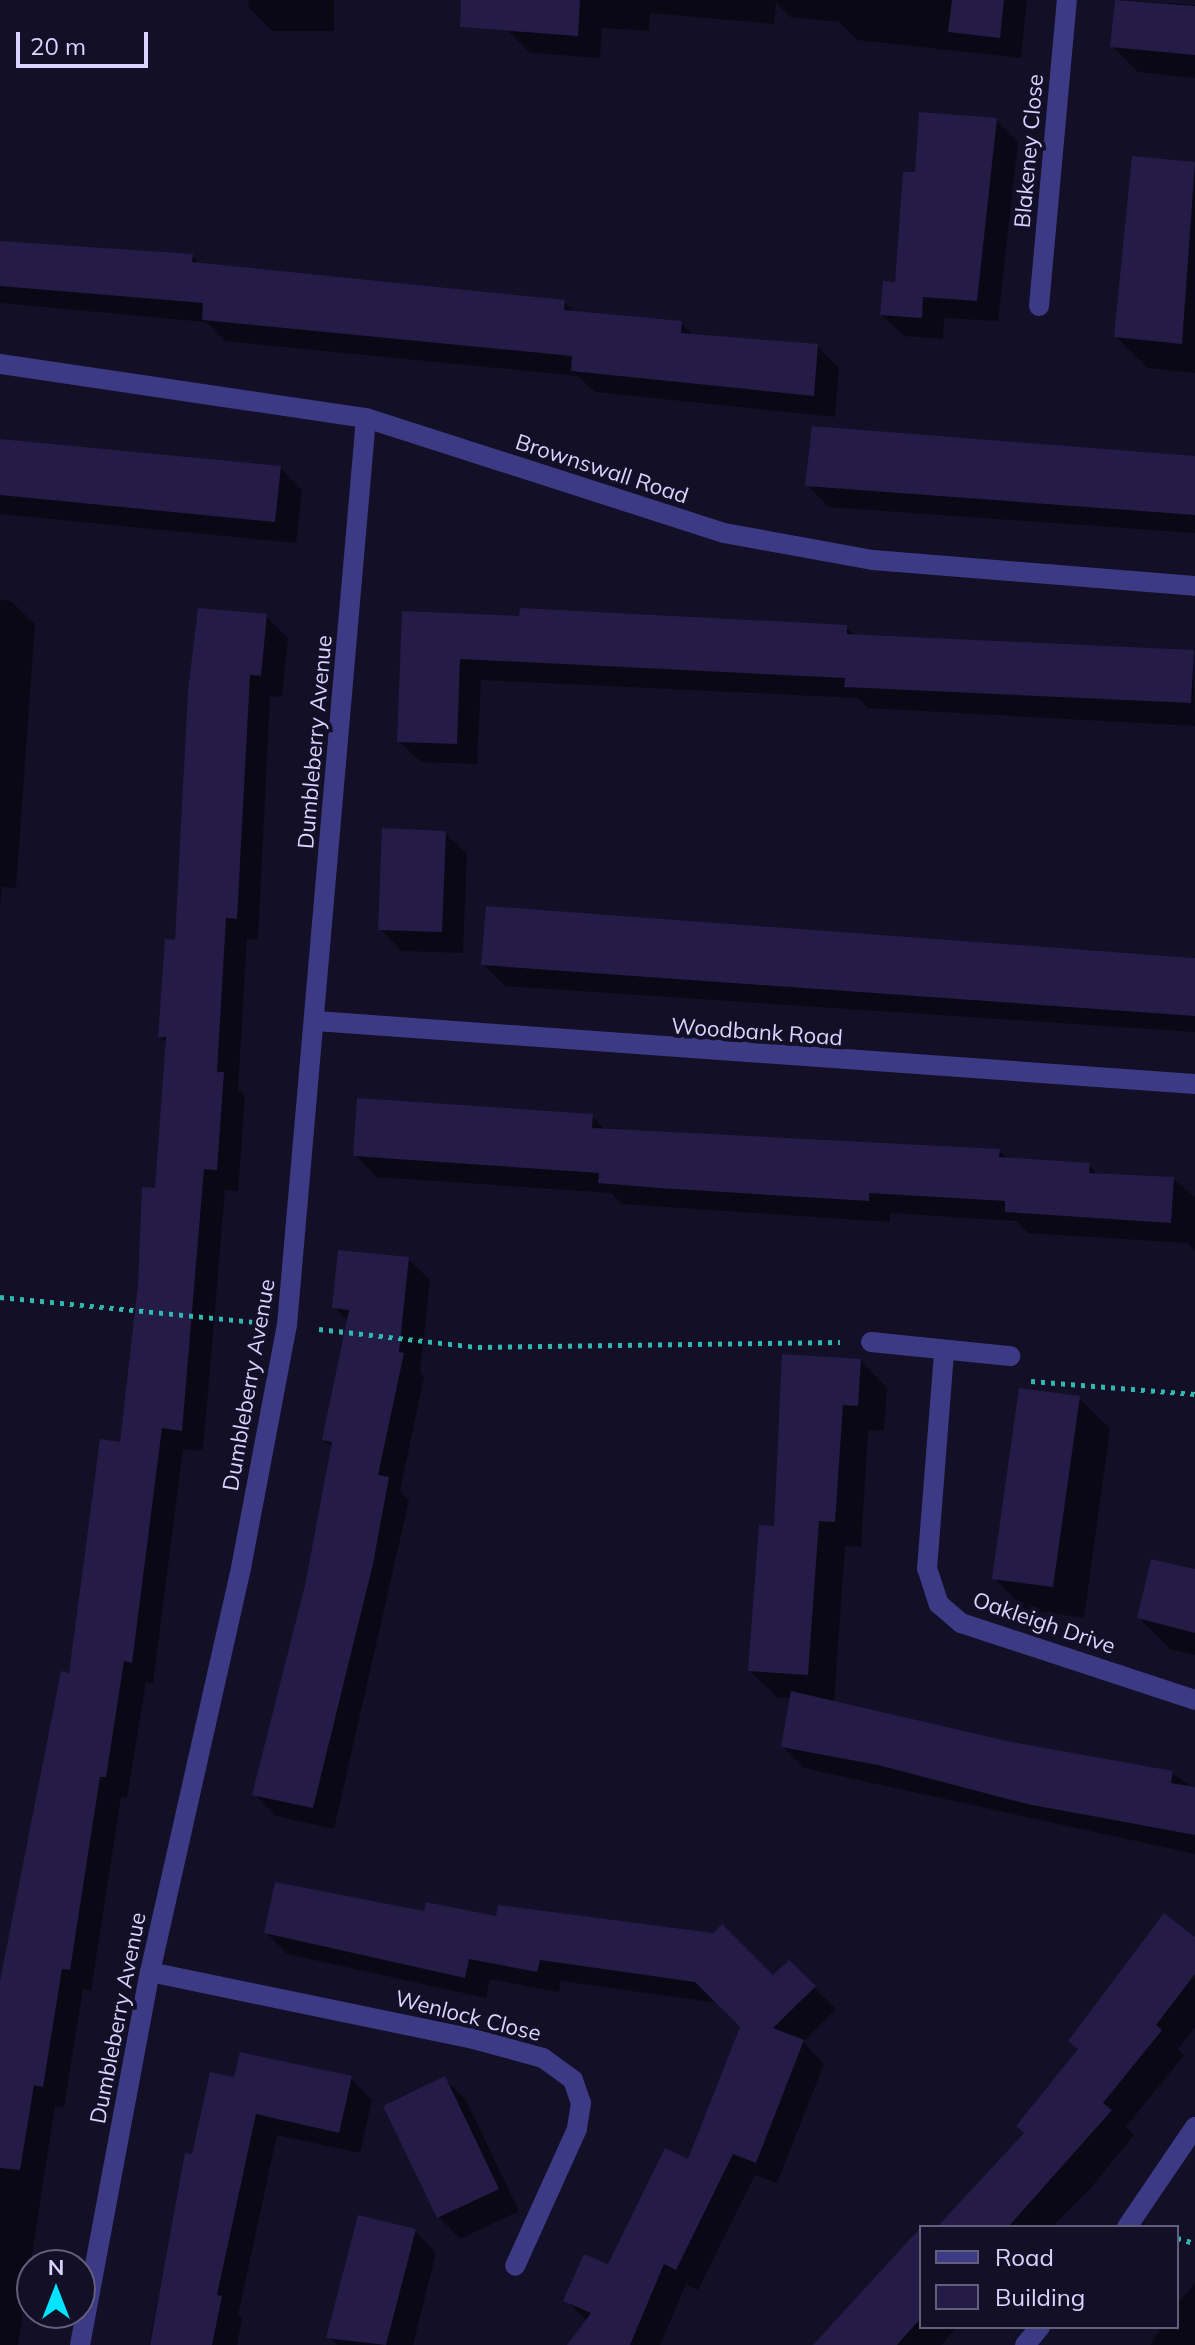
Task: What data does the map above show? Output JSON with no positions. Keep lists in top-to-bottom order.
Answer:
{
  "streets": {
    "street": [
      "Blakeney Close",
      "Brownswall Road",
      "Dumbleberry Avenue",
      "Woodbank Road",
      "Oakleigh Drive",
      "Wenlock Close"
    ]
  },
  "crossings": [
    ["Brownswall Road", "Dumbleberry Avenue"],
    ["Dumbleberry Avenue", "Woodbank Road"],
    ["Dumbleberry Avenue", "Wenlock Close"]
  ],
  "legend": ["Road", "Building"],
  "scale_bar": "20 m",
  "north": "top"
}
